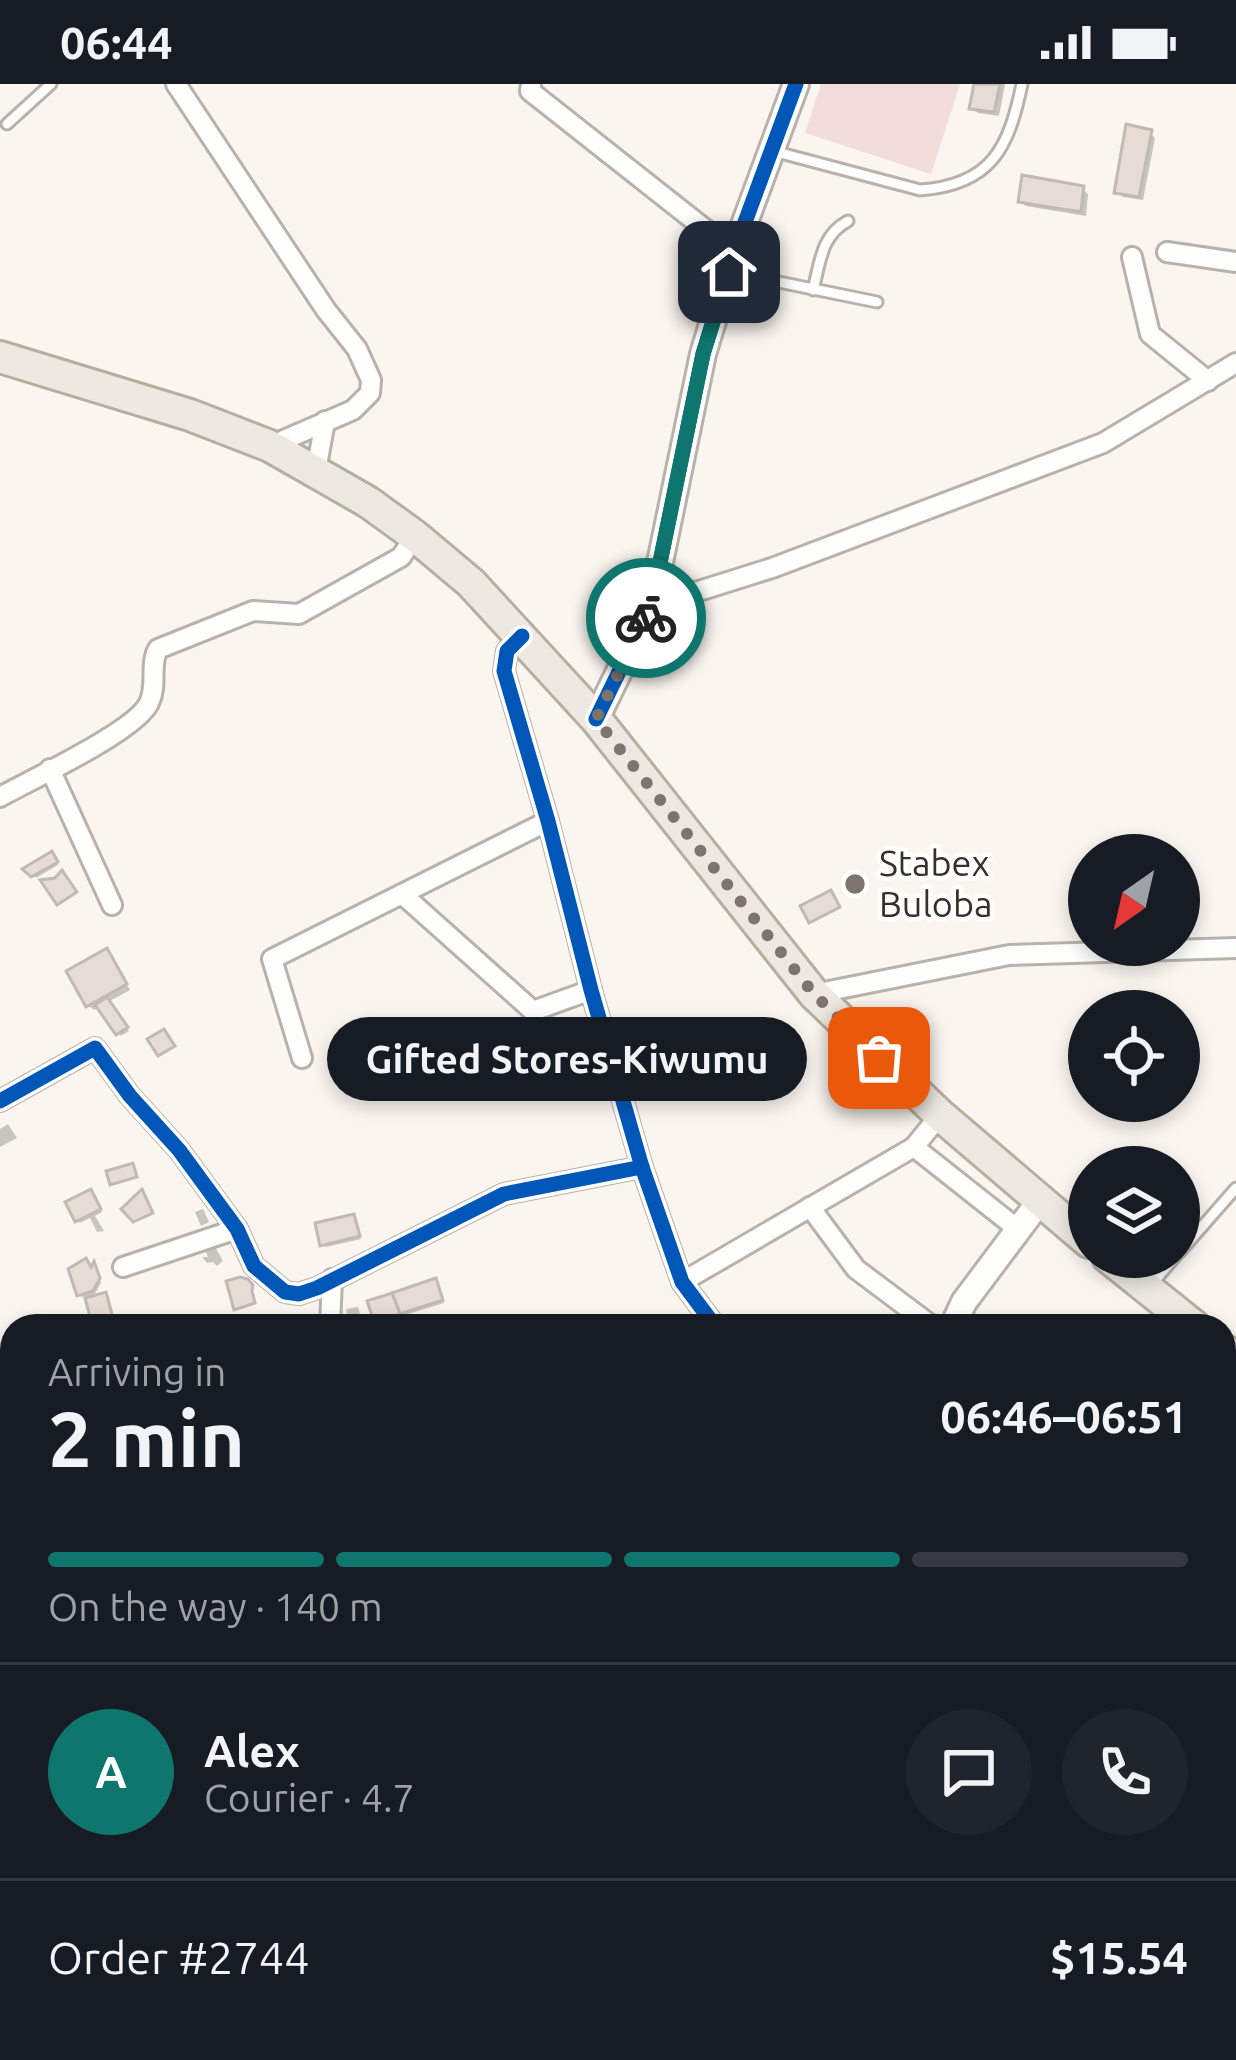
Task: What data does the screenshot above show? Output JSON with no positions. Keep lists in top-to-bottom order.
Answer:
{
  "places": ["Stabex Buloba", "Gifted Stores-Kiwumu"],
  "north": "bottom left",
  "page": {
    "status": "06:44",
    "bubble": "Gifted Stores-Kiwumu",
    "heading": ["2 min", "Arriving in", "06:46–06:51"],
    "panel": [
      "Alex",
      "Courier · 4.7",
      "Order #2744",
      "$15.54"
    ],
    "bar": "On the way · 140 m",
    "round": "A"
  }
}
